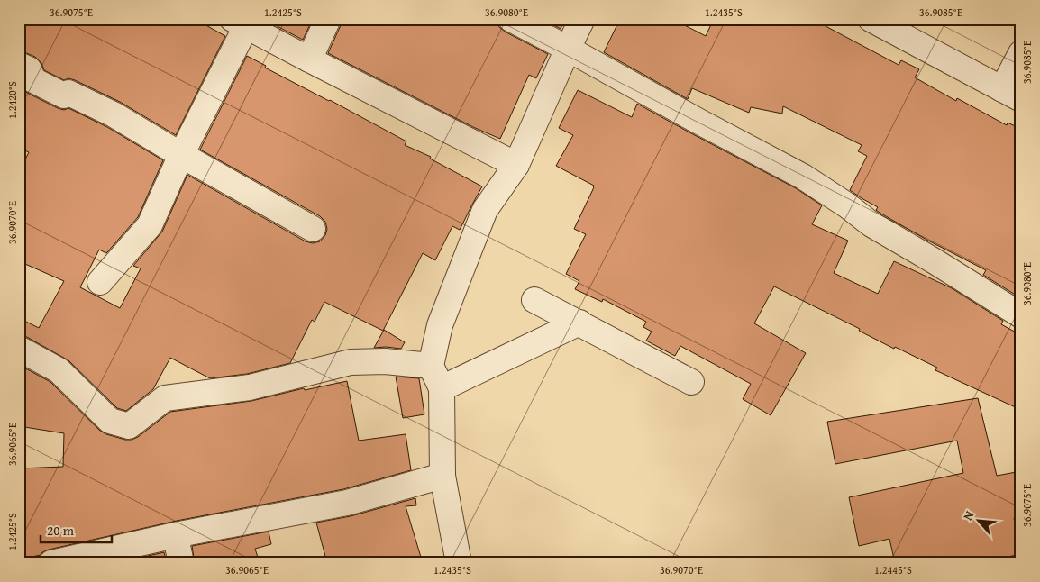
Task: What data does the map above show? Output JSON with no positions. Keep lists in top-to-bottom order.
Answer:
{
  "scale_bar": "20 m",
  "north": "top left",
  "coordinates": [
    "36.9075°E",
    "1.2425°S",
    "36.9080°E",
    "1.2435°S",
    "36.9085°E",
    "1.2420°S",
    "36.9070°E",
    "36.9065°E",
    "1.2445°S"
  ]
}
